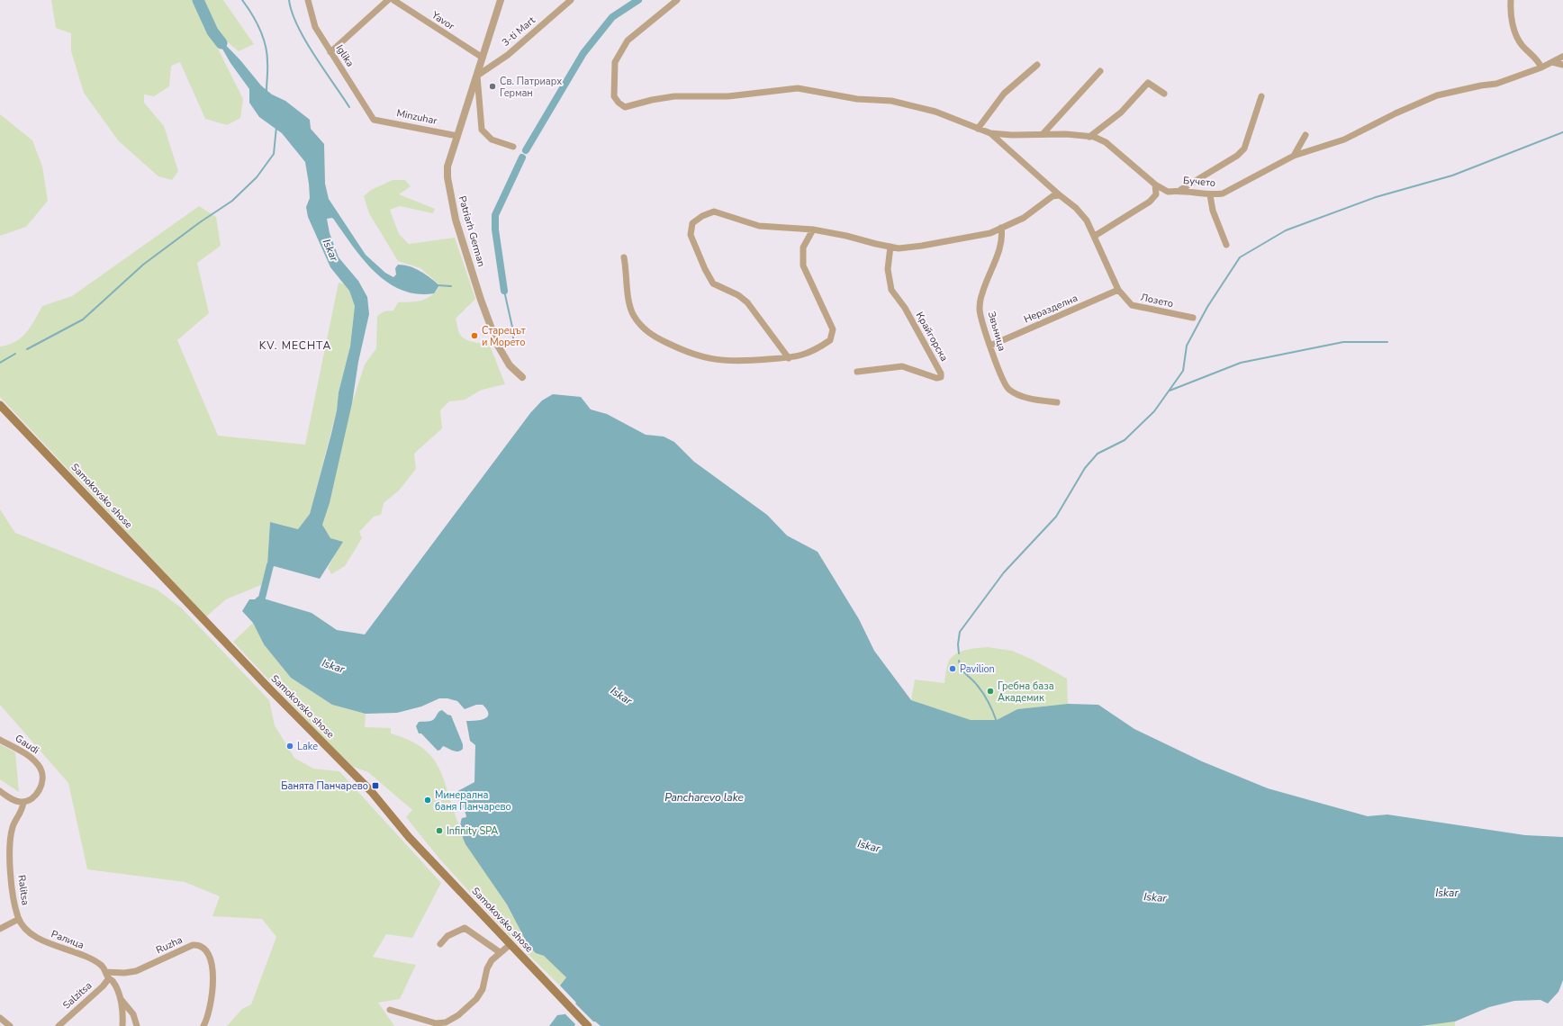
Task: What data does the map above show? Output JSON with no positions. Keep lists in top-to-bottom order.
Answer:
{
  "streets": {
    "main road": ["Samokovsko shose"],
    "street": [
      "Yavor",
      "3-ti Mart",
      "Iglika",
      "Minzuhar",
      "Бучето",
      "Patriarh German",
      "Лозето",
      "Неразделна",
      "Звъница",
      "Крайгорска",
      "Gaudi",
      "Ralitsa",
      "Ралица",
      "Ruzha",
      "Salzitsa"
    ]
  },
  "crossings": [
    ["Yavor", "Patriarh German"],
    ["3-ti Mart", "Patriarh German"],
    ["Iglika", "Minzuhar"],
    ["Minzuhar", "Patriarh German"],
    ["Бучето", "Лозето"],
    ["Лозето", "Неразделна"],
    ["Неразделна", "Звъница"],
    ["Gaudi", "Ralitsa"],
    ["Ralitsa", "Ралица"],
    ["Ралица", "Ruzha"],
    ["Ралица", "Salzitsa"],
    ["Ruzha", "Salzitsa"]
  ],
  "districts": ["KV. MECHTA"],
  "water": ["Iskar", "Pancharevo lake"],
  "places": {
    "other": [
      "Св. Патриарх Герман",
      "Старецът и Морето",
      "Pavilion",
      "Гребна база Академик",
      "Lake",
      "Минерална баня Панчарево",
      "Infinity SPA"
    ],
    "transit": ["Банята Панчарево"]
  }
}
